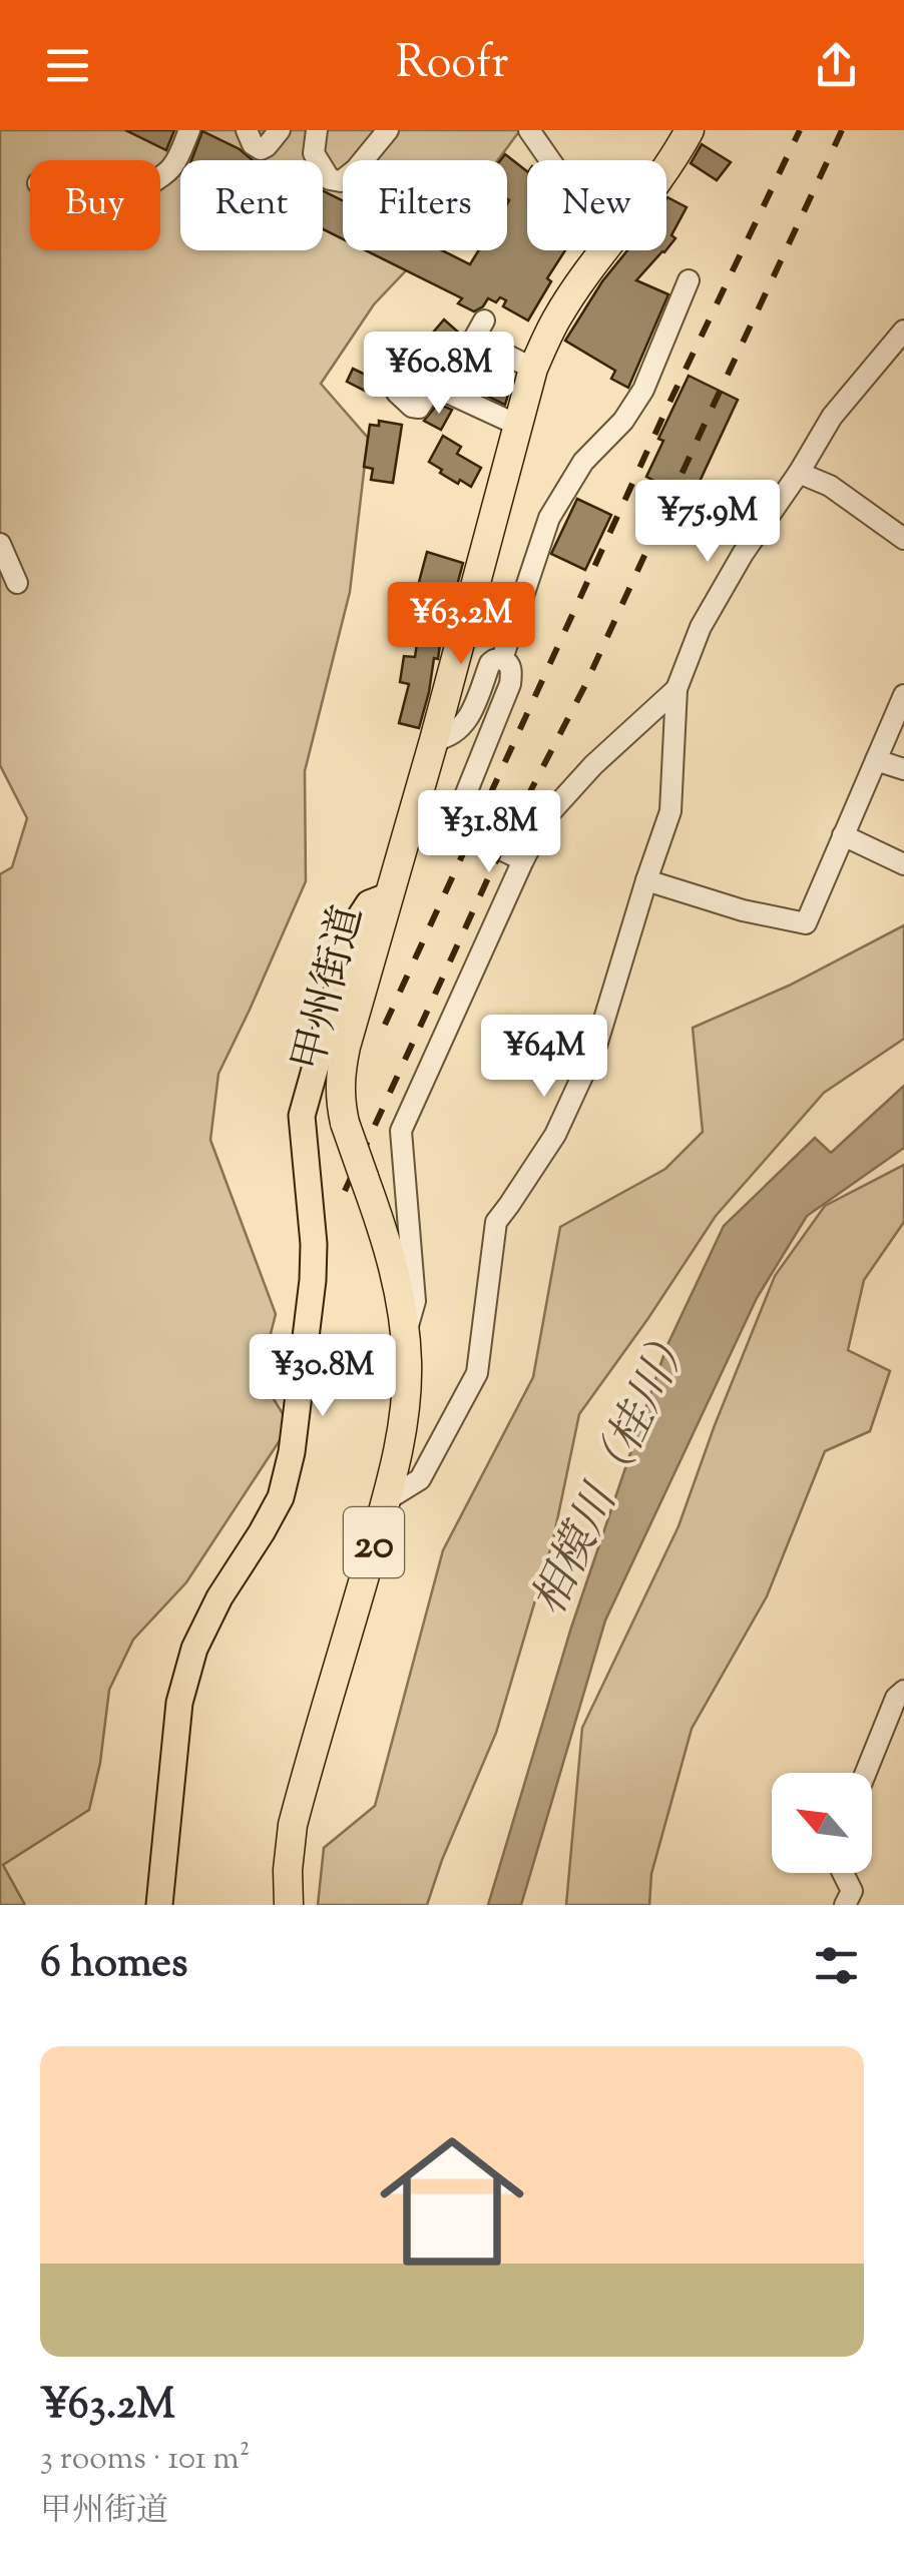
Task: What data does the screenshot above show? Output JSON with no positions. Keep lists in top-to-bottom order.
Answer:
{
  "streets": {
    "highway": ["甲州街道", "20"]
  },
  "water": ["相模川（桂川）"],
  "north": "top left",
  "page": {
    "header": "Roofr",
    "chip": [
      "Buy",
      "Rent",
      "Filters",
      "New"
    ],
    "price": [
      "¥60.8M",
      "¥75.9M",
      "¥63.2M",
      "¥31.8M",
      "¥64M",
      "¥30.8M"
    ],
    "heading": "6 homes",
    "list": [
      {
        "name": "¥63.2M",
        "note": "3 rooms · 101 m² · 甲州街道"
      }
    ]
  }
}
